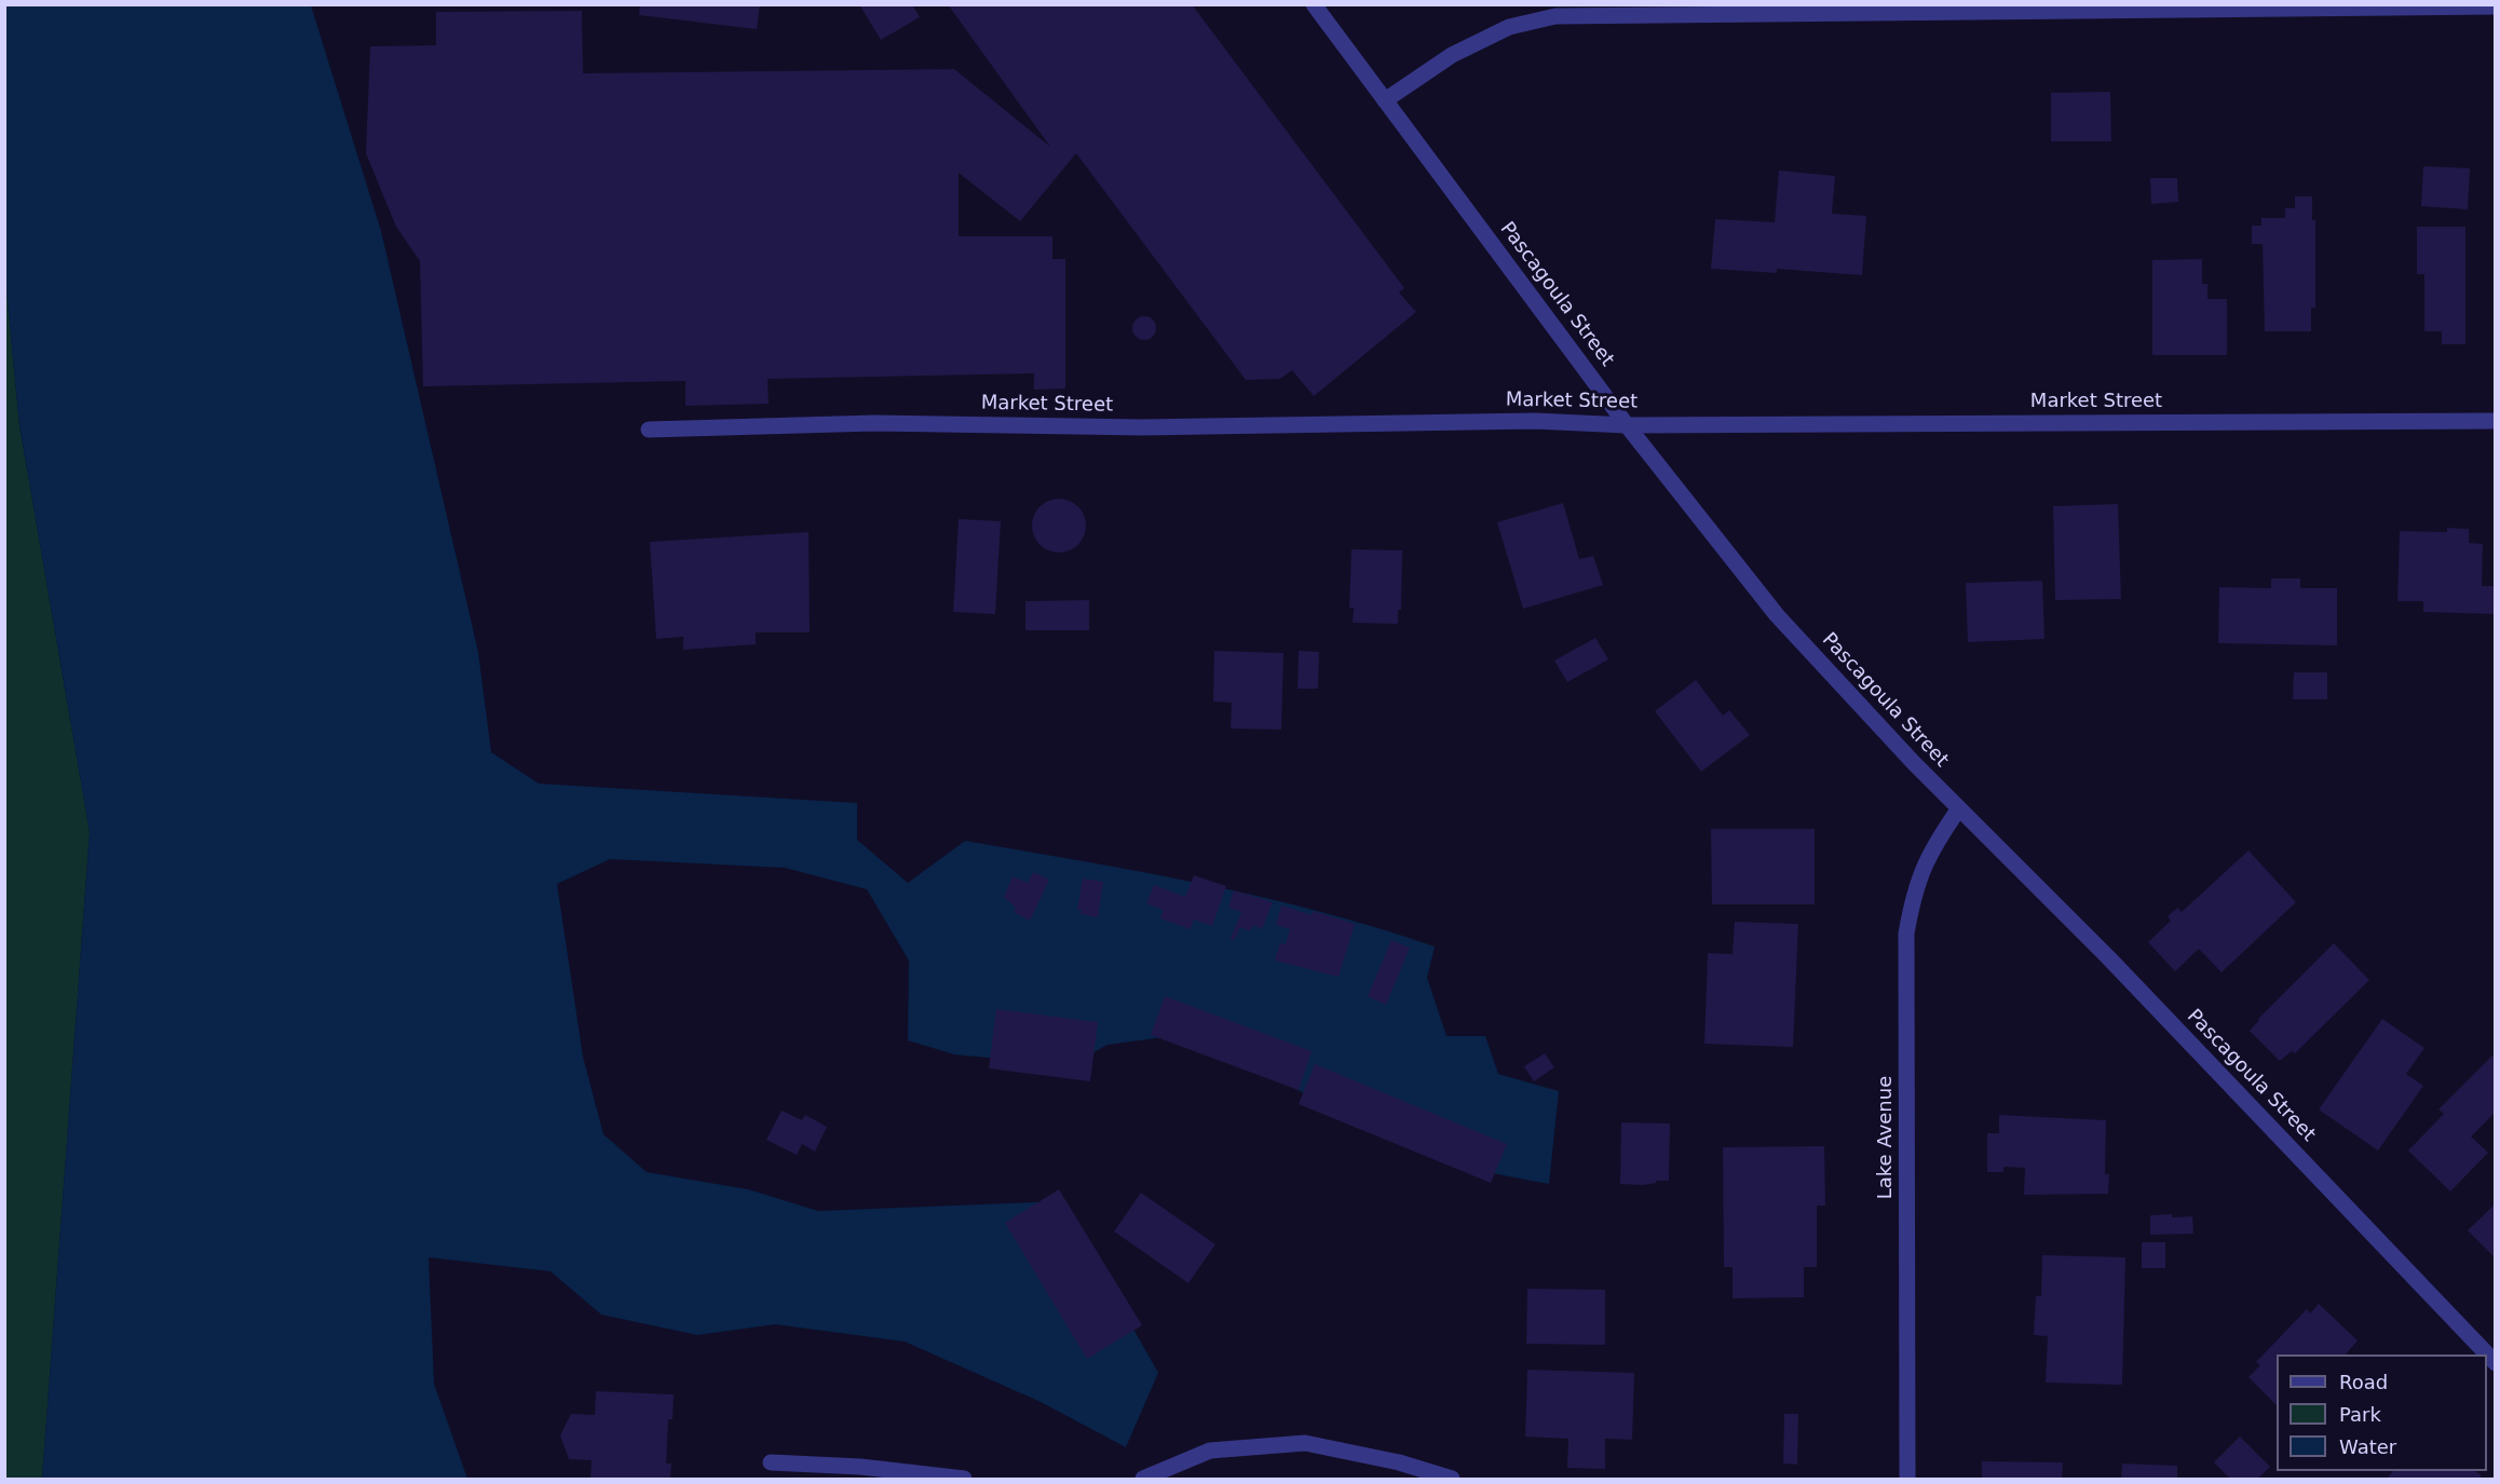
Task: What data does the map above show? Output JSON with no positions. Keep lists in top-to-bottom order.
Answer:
{
  "streets": {
    "street": ["Pascagoula Street", "Market Street", "Lake Avenue"]
  },
  "crossings": [
    ["Pascagoula Street", "Market Street"],
    ["Pascagoula Street", "Lake Avenue"]
  ],
  "legend": ["Road", "Park", "Water"]
}
